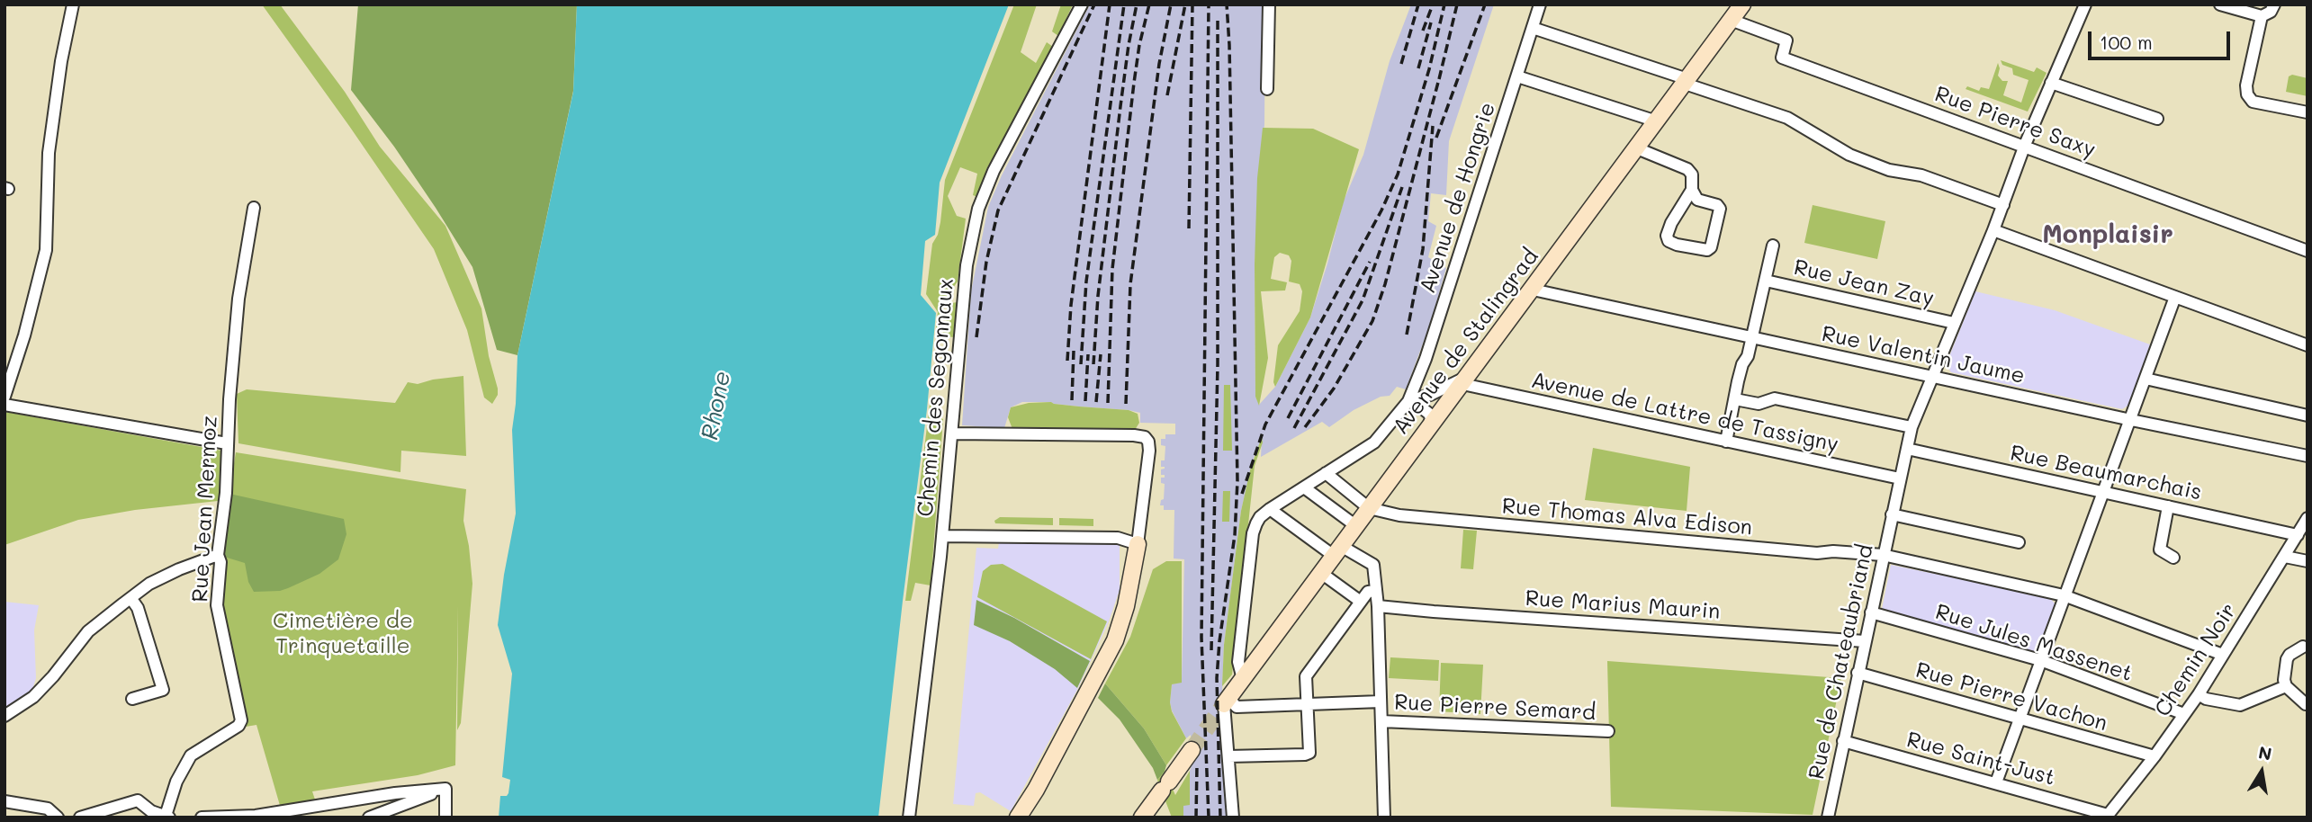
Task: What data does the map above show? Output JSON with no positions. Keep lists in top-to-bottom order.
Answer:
{
  "streets": {
    "main road": ["Avenue de Stalingrad"],
    "street": [
      "Rue Pierre Saxy",
      "Avenue de Hongrie",
      "Rue Jean Zay",
      "Rue Valentin Jaume",
      "Chemin des Segonnaux",
      "Avenue de Lattre de Tassigny",
      "Rue Beaumarchais",
      "Rue Jean Mermoz",
      "Rue Thomas Alva Edison",
      "Rue Marius Maurin",
      "Rue Jules Massenet",
      "Chemin Noir",
      "Rue de Chateaubriand",
      "Rue Pierre Vachon",
      "Rue Pierre Semard",
      "Rue Saint-Just"
    ]
  },
  "crossings": [
    ["Rue Pierre Saxy", "Avenue de Stalingrad"],
    ["Rue Pierre Saxy", "Rue de Chateaubriand"],
    ["Avenue de Hongrie", "Avenue de Stalingrad"],
    ["Rue Jean Zay", "Rue Valentin Jaume"],
    ["Rue Jean Zay", "Avenue de Lattre de Tassigny"],
    ["Rue Jean Zay", "Rue de Chateaubriand"],
    ["Avenue de Stalingrad", "Rue Valentin Jaume"],
    ["Avenue de Stalingrad", "Avenue de Lattre de Tassigny"],
    ["Avenue de Stalingrad", "Rue Thomas Alva Edison"],
    ["Rue Valentin Jaume", "Rue de Chateaubriand"],
    ["Avenue de Lattre de Tassigny", "Rue de Chateaubriand"],
    ["Rue Beaumarchais", "Chemin Noir"],
    ["Rue Beaumarchais", "Rue de Chateaubriand"],
    ["Rue Thomas Alva Edison", "Chemin Noir"],
    ["Rue Thomas Alva Edison", "Rue de Chateaubriand"],
    ["Rue Marius Maurin", "Rue de Chateaubriand"],
    ["Rue Jules Massenet", "Chemin Noir"],
    ["Rue Jules Massenet", "Rue de Chateaubriand"],
    ["Chemin Noir", "Rue Pierre Vachon"],
    ["Chemin Noir", "Rue Saint-Just"],
    ["Rue de Chateaubriand", "Rue Pierre Vachon"],
    ["Rue de Chateaubriand", "Rue Saint-Just"]
  ],
  "districts": ["Monplaisir"],
  "water": ["Rhone"],
  "parks": ["Cimetière de Trinquetaille"],
  "scale_bar": "100 m",
  "north": "top"
}
